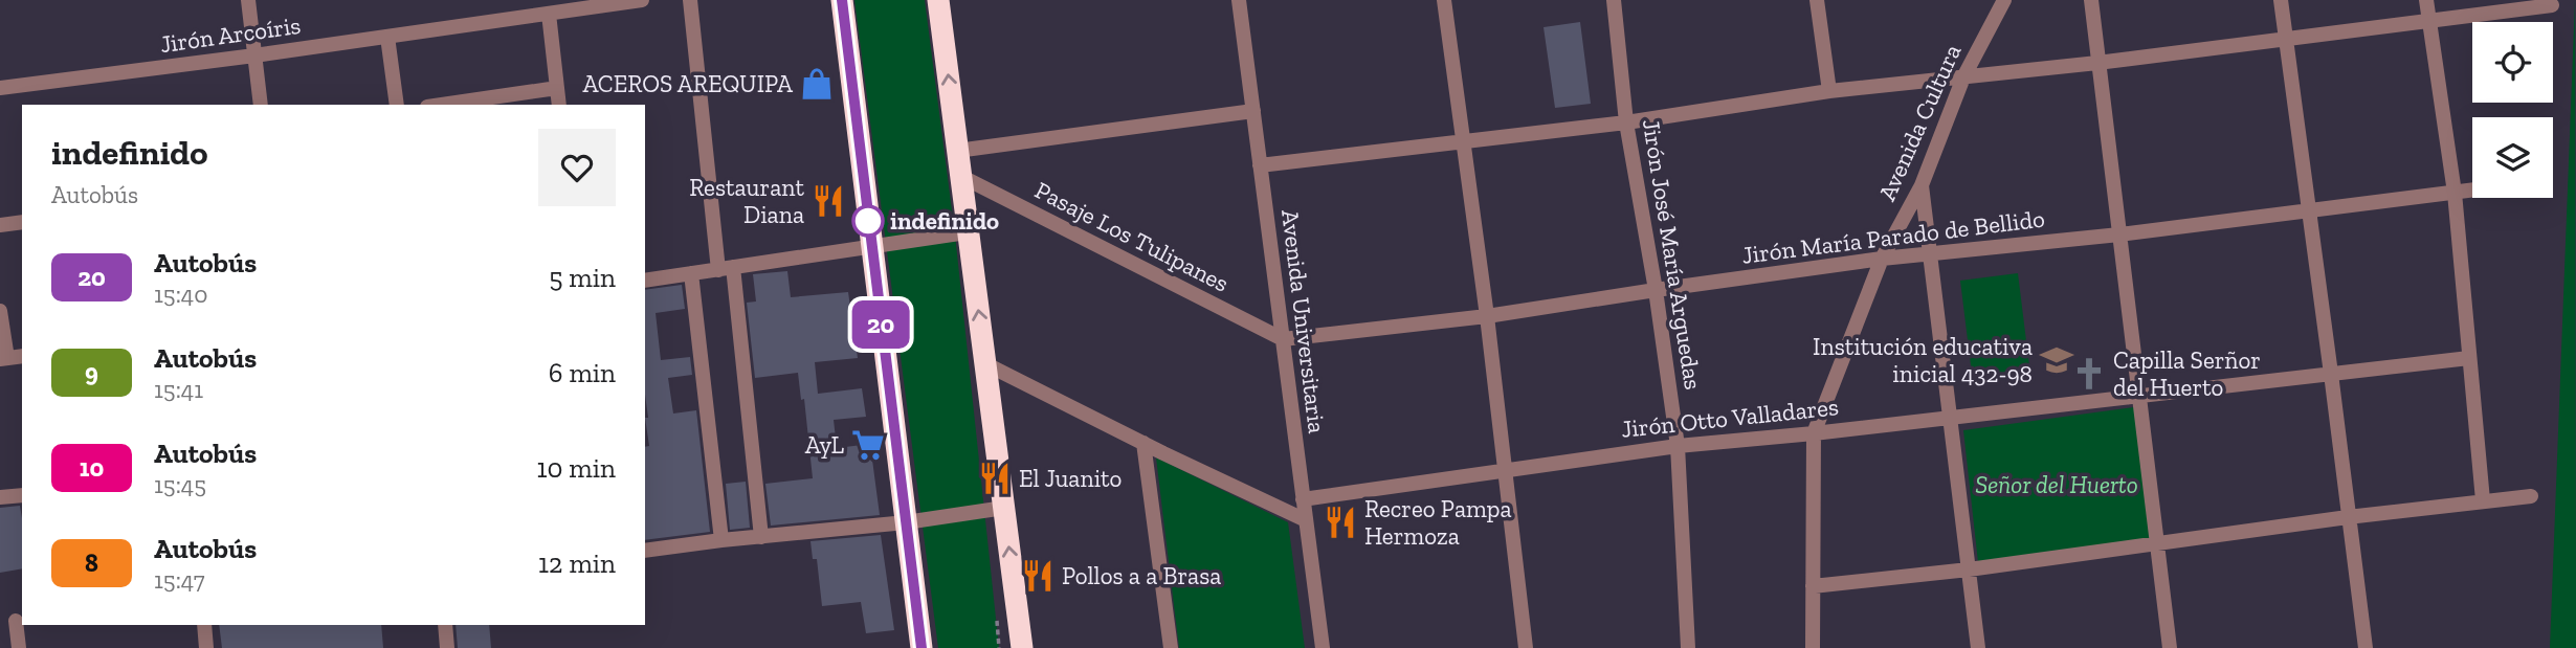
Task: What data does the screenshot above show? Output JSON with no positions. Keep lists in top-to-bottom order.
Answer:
{
  "streets": {
    "street": [
      "Jirón Arcoíris",
      "Avenida Cultura",
      "Pasaje Los Tulipanes",
      "Jirón María Parado de Bellido",
      "Jirón José María Arguedas",
      "Avenida Universitaria",
      "Jirón Otto Valladares"
    ]
  },
  "crossings": [
    ["Avenida Cultura", "Jirón María Parado de Bellido"],
    ["Avenida Cultura", "Jirón Otto Valladares"],
    ["Pasaje Los Tulipanes", "Jirón María Parado de Bellido"],
    ["Pasaje Los Tulipanes", "Avenida Universitaria"],
    ["Jirón María Parado de Bellido", "Jirón José María Arguedas"],
    ["Jirón María Parado de Bellido", "Avenida Universitaria"],
    ["Jirón José María Arguedas", "Jirón Otto Valladares"],
    ["Avenida Universitaria", "Jirón Otto Valladares"]
  ],
  "parks": ["Señor del Huerto"],
  "places": {
    "shop": ["ACEROS AREQUIPA"],
    "restaurant": [
      "Restaurant Diana",
      "El Juanito",
      "Recreo Pampa Hermoza",
      "Pollos a a Brasa"
    ],
    "other": ["indefinido"],
    "school or university": ["Institución educativa inicial 432-98"],
    "church": ["Capilla Serñor del Huerto"],
    "supermarket": ["AyL"]
  },
  "lines": ["bus line 20"],
  "page": {
    "on_map": "20",
    "heading": ["indefinido", "Autobús"],
    "list": [
      {
        "mark": "20",
        "name": "Autobús",
        "note": "15:40",
        "value": "5 min"
      },
      {
        "mark": "9",
        "name": "Autobús",
        "note": "15:41",
        "value": "6 min"
      },
      {
        "mark": "10",
        "name": "Autobús",
        "note": "15:45",
        "value": "10 min"
      },
      {
        "mark": "8",
        "name": "Autobús",
        "note": "15:47",
        "value": "12 min"
      }
    ]
  }
}
